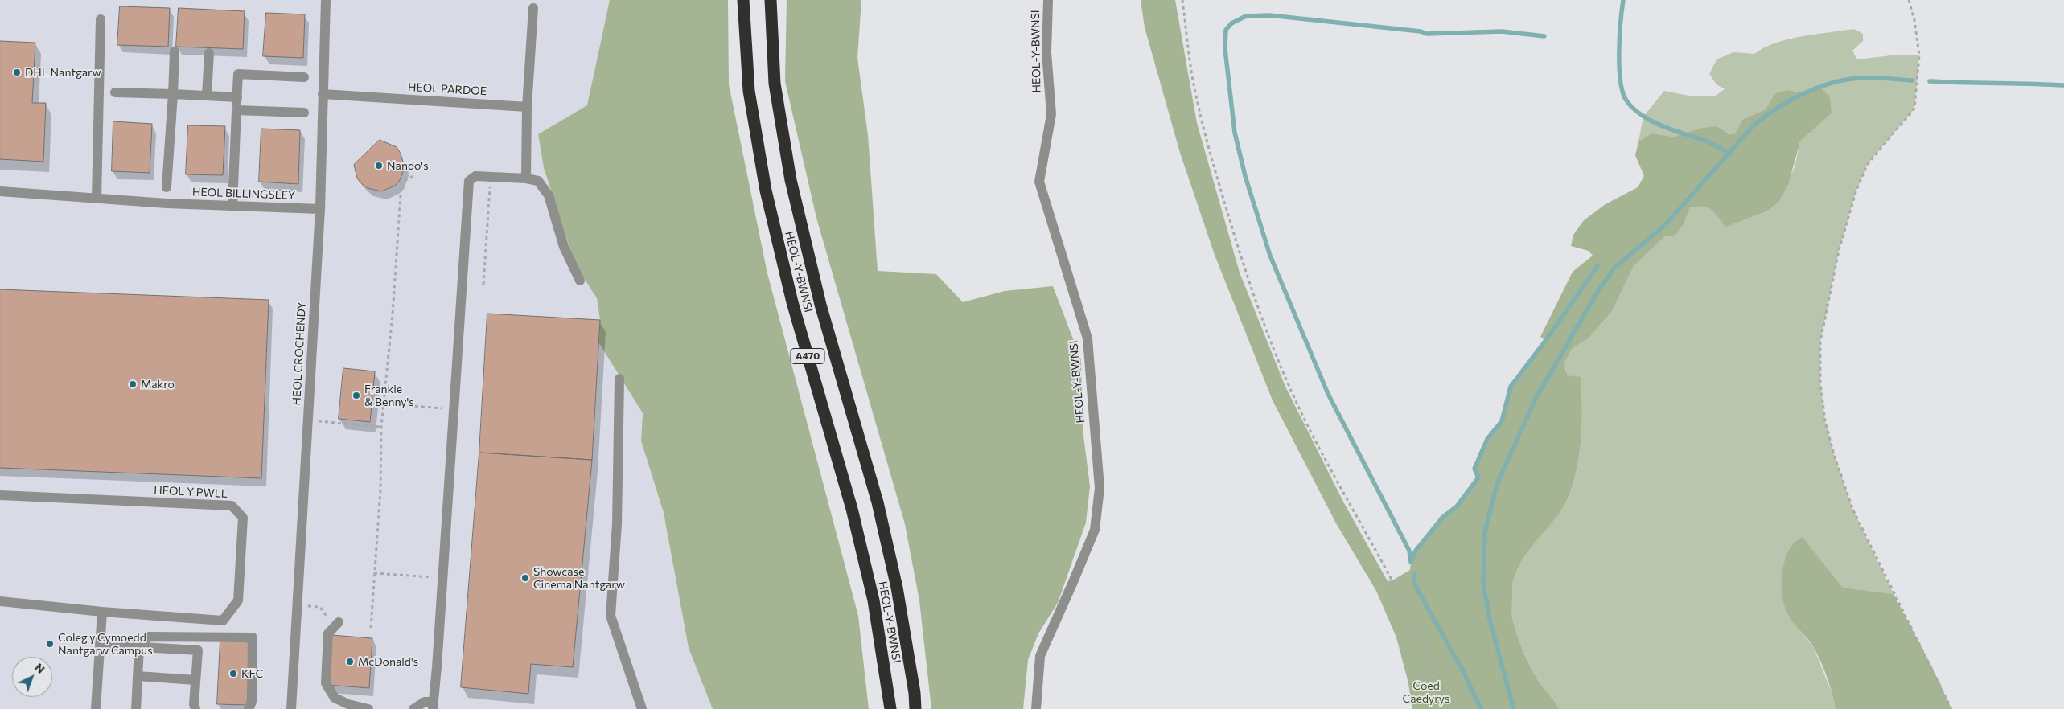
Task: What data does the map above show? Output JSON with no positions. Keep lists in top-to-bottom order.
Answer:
{
  "streets": {
    "highway": ["HEOL-Y-BWNSI", "A470"],
    "street": [
      "HEOL PARDOE",
      "HEOL BILLINGSLEY",
      "HEOL CROCHENDY",
      "HEOL Y PWLL"
    ]
  },
  "crossings": [
    ["HEOL PARDOE", "HEOL CROCHENDY"],
    ["HEOL BILLINGSLEY", "HEOL CROCHENDY"]
  ],
  "parks": ["Coed Caedyrys"],
  "places": [
    "DHL Nantgarw",
    "Nando's",
    "Makro",
    "Frankie & Benny's",
    "Showcase Cinema Nantgarw",
    "Coleg y Cymoedd Nantgarw Campus",
    "McDonald's",
    "KFC"
  ],
  "north": "top right"
}
